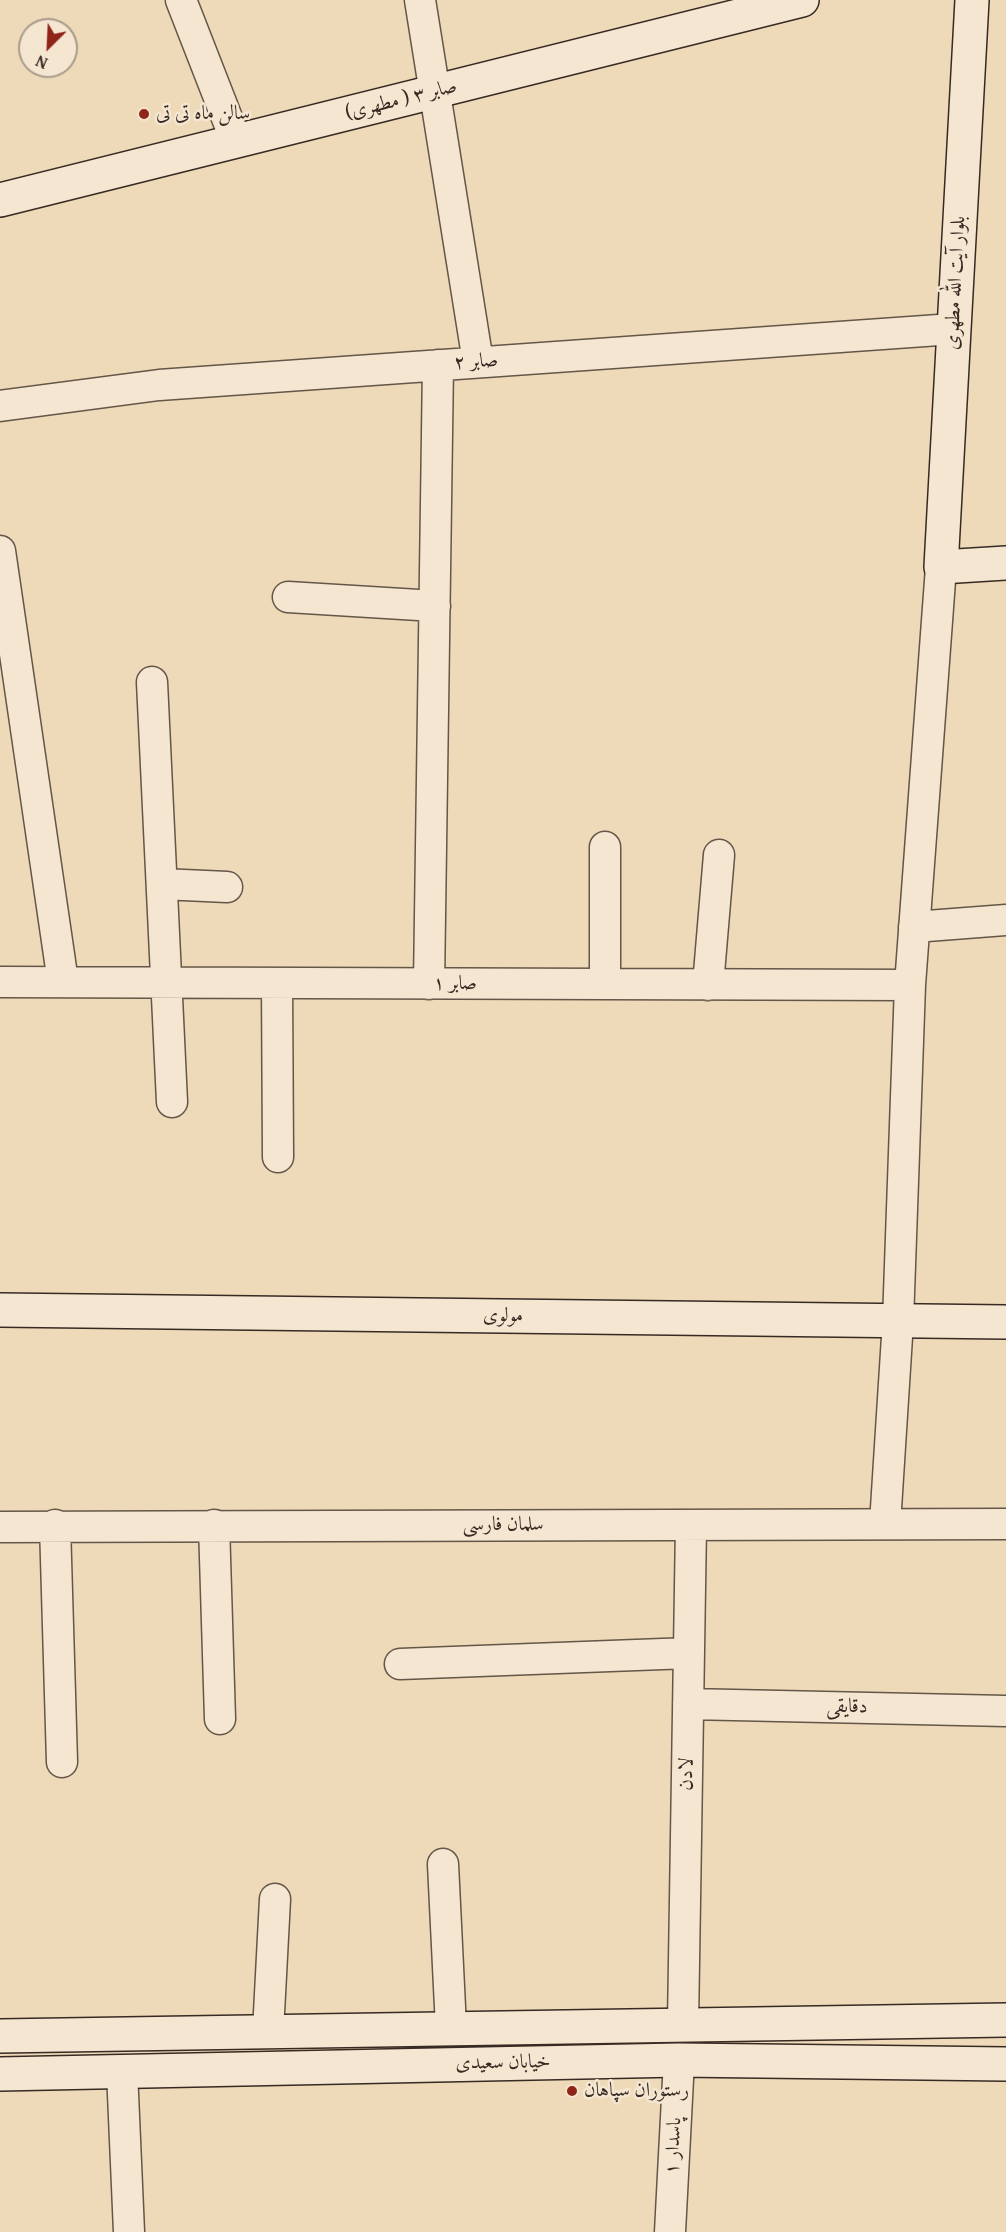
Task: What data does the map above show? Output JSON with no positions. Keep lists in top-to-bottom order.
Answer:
{
  "streets": {
    "street": [
      "صابر ۳ ( مطهری)",
      "بلوار آیت الله مطهری",
      "صابر ۲",
      "صابر ۱",
      "مولوی",
      "سلمان فارسی",
      "دقایقی",
      "لادن",
      "خیابان سعیدی",
      "پاسدار ۱"
    ]
  },
  "crossings": [
    ["بلوار آیت الله مطهری", "صابر ۲"],
    ["سلمان فارسی", "لادن"],
    ["دقایقی", "لادن"],
    ["لادن", "خیابان سعیدی"],
    ["خیابان سعیدی", "پاسدار ۱"]
  ],
  "places": ["سالن ماه تی تی", "رستوران سپاهان"],
  "north": "bottom left"
}
